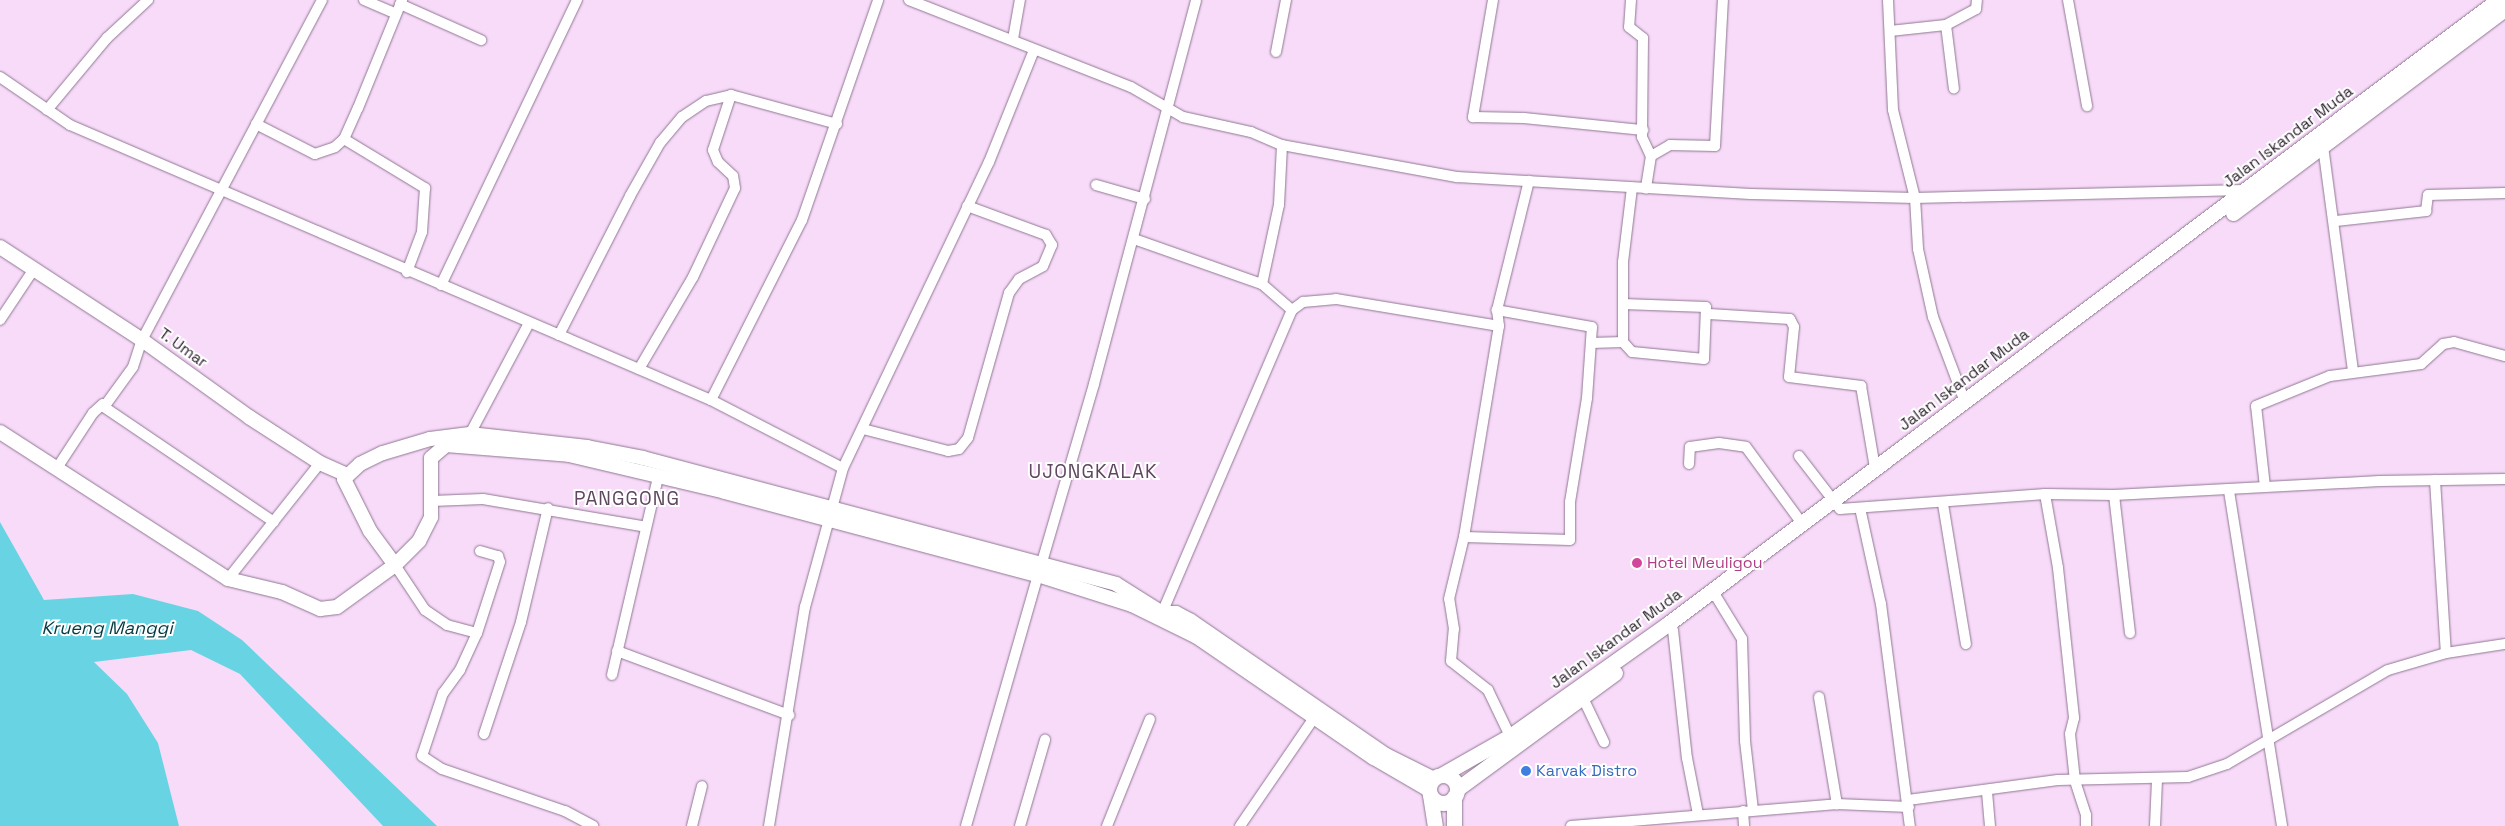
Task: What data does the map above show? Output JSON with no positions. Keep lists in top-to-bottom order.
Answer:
{
  "streets": {
    "highway": ["Jalan Iskandar Muda"],
    "main road": ["T. Umar"]
  },
  "districts": ["UJONGKALAK", "PANGGONG"],
  "water": ["Krueng Manggi"],
  "places": ["Hotel Meuligou", "Karvak Distro"]
}
